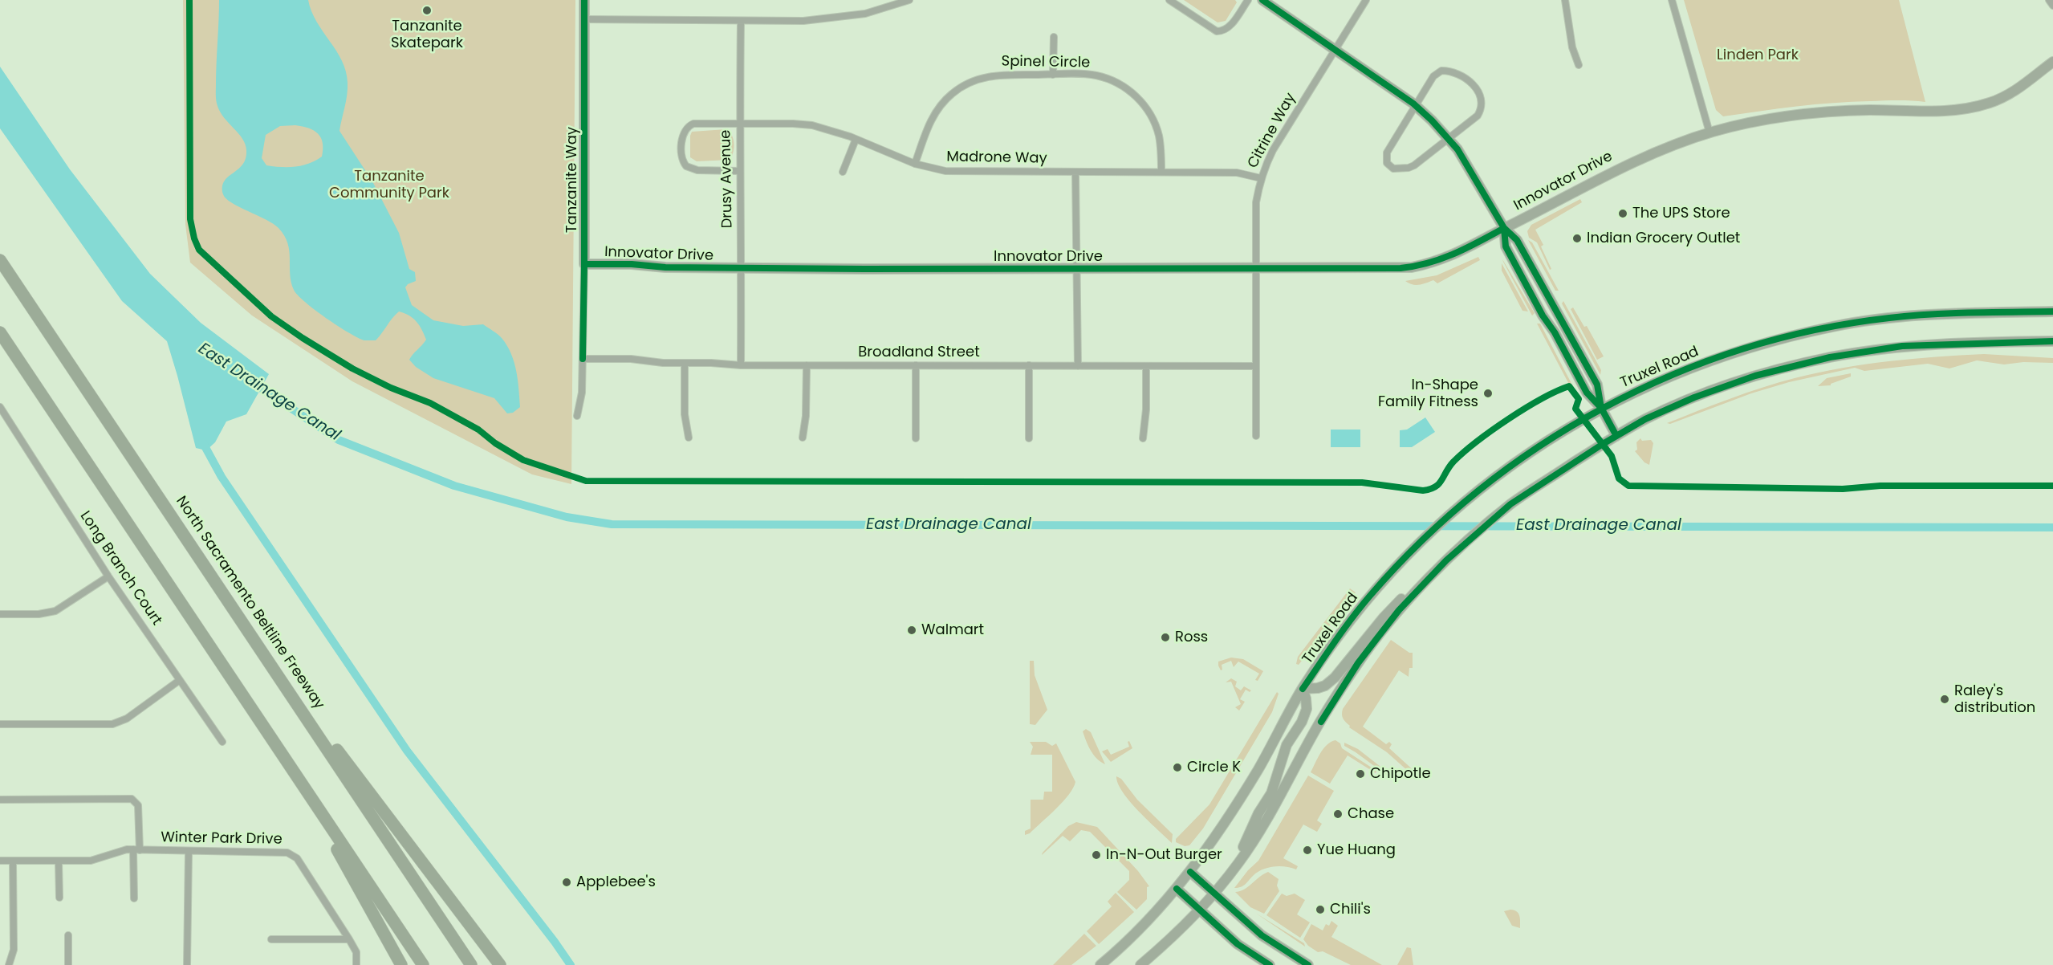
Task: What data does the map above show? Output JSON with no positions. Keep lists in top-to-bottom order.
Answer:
{
  "streets": {
    "highway": ["North Sacramento Beltline Freeway"],
    "street": [
      "Spinel Circle",
      "Citrine Way",
      "Madrone Way",
      "Drusy Avenue",
      "Tanzanite Way",
      "Innovator Drive",
      "Broadland Street",
      "Truxel Road",
      "Long Branch Court",
      "Winter Park Drive"
    ]
  },
  "crossings": [
    ["Spinel Circle", "Madrone Way"],
    ["Citrine Way", "Madrone Way"],
    ["Citrine Way", "Innovator Drive"],
    ["Citrine Way", "Broadland Street"],
    ["Madrone Way", "Drusy Avenue"],
    ["Drusy Avenue", "Innovator Drive"],
    ["Drusy Avenue", "Broadland Street"],
    ["Tanzanite Way", "Innovator Drive"],
    ["Tanzanite Way", "Broadland Street"]
  ],
  "water": ["East Drainage Canal"],
  "parks": ["Linden Park", "Tanzanite Community Park"],
  "places": [
    "Tanzanite Skatepark",
    "The UPS Store",
    "Indian Grocery Outlet",
    "In-Shape Family Fitness",
    "Walmart",
    "Ross",
    "Raley's distribution",
    "Circle K",
    "Chipotle",
    "Chase",
    "Yue Huang",
    "In-N-Out Burger",
    "Applebee's",
    "Chili's"
  ]
}
